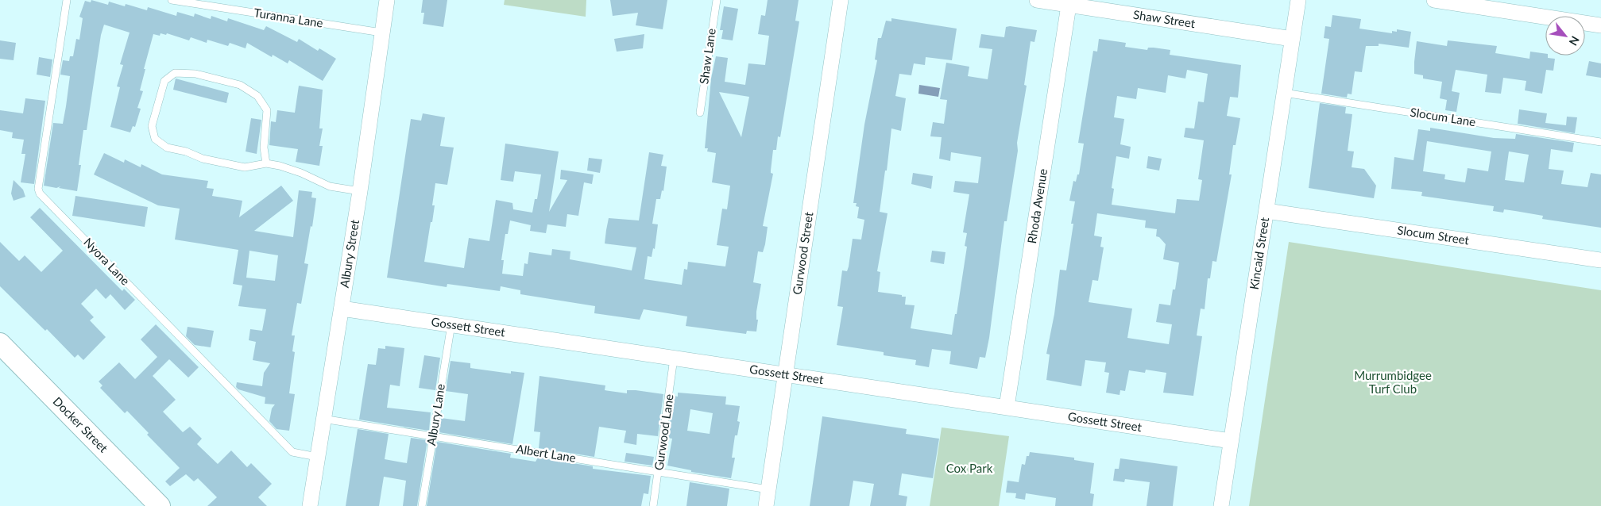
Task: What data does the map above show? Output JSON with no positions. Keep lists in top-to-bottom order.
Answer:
{
  "streets": {
    "main road": ["Docker Street"],
    "street": [
      "Shaw Street",
      "Rhoda Avenue",
      "Slocum Street",
      "Albury Street",
      "Gurwood Street",
      "Kincaid Street",
      "Gossett Street"
    ],
    "lane": [
      "Turanna Lane",
      "Shaw Lane",
      "Slocum Lane",
      "Nyora Lane",
      "Albury Lane",
      "Gurwood Lane",
      "Albert Lane"
    ]
  },
  "crossings": [
    ["Turanna Lane", "Albury Street"],
    ["Shaw Street", "Rhoda Avenue"],
    ["Shaw Street", "Kincaid Street"],
    ["Slocum Lane", "Kincaid Street"],
    ["Rhoda Avenue", "Gossett Street"],
    ["Slocum Street", "Kincaid Street"],
    ["Albury Street", "Nyora Lane"],
    ["Albury Street", "Gossett Street"],
    ["Albury Street", "Albert Lane"],
    ["Gurwood Street", "Gossett Street"],
    ["Gurwood Street", "Albert Lane"],
    ["Kincaid Street", "Gossett Street"],
    ["Gossett Street", "Albury Lane"],
    ["Gossett Street", "Gurwood Lane"],
    ["Albury Lane", "Albert Lane"],
    ["Gurwood Lane", "Albert Lane"]
  ],
  "parks": ["Murrumbidgee Turf Club", "Cox Park"],
  "north": "bottom right"
}
